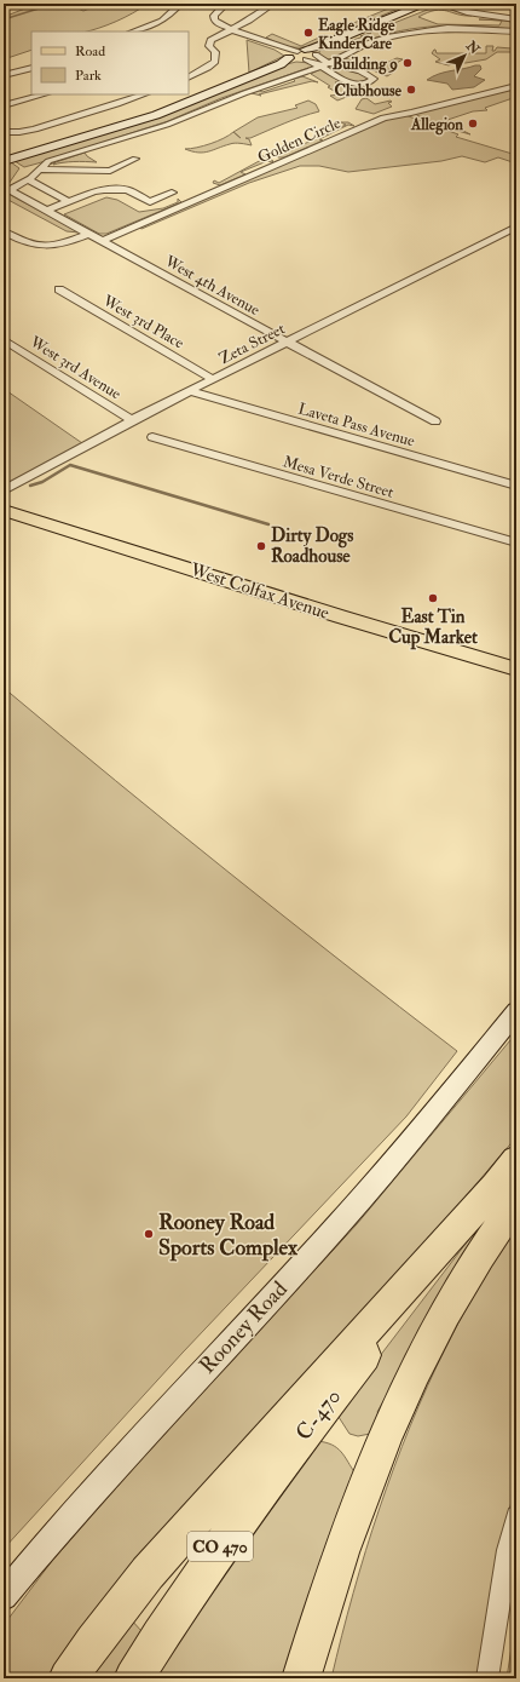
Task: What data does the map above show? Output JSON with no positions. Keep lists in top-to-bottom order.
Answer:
{
  "streets": {
    "highway": ["C-470", "CO 470"],
    "main road": ["West Colfax Avenue", "Rooney Road"],
    "street": [
      "Golden Circle",
      "West 4th Avenue",
      "West 3rd Place",
      "Zeta Street",
      "West 3rd Avenue",
      "Laveta Pass Avenue",
      "Mesa Verde Street"
    ]
  },
  "crossings": [
    ["Golden Circle", "West 4th Avenue"],
    ["West 4th Avenue", "Zeta Street"],
    ["West 3rd Place", "Zeta Street"],
    ["Zeta Street", "West 3rd Avenue"],
    ["Zeta Street", "Laveta Pass Avenue"]
  ],
  "places": [
    "Eagle Ridge KinderCare",
    "Building 9",
    "Clubhouse",
    "Allegion",
    "Dirty Dogs Roadhouse",
    "East Tin Cup Market",
    "Rooney Road Sports Complex"
  ],
  "legend": ["Road", "Park"],
  "north": "top right"
}
